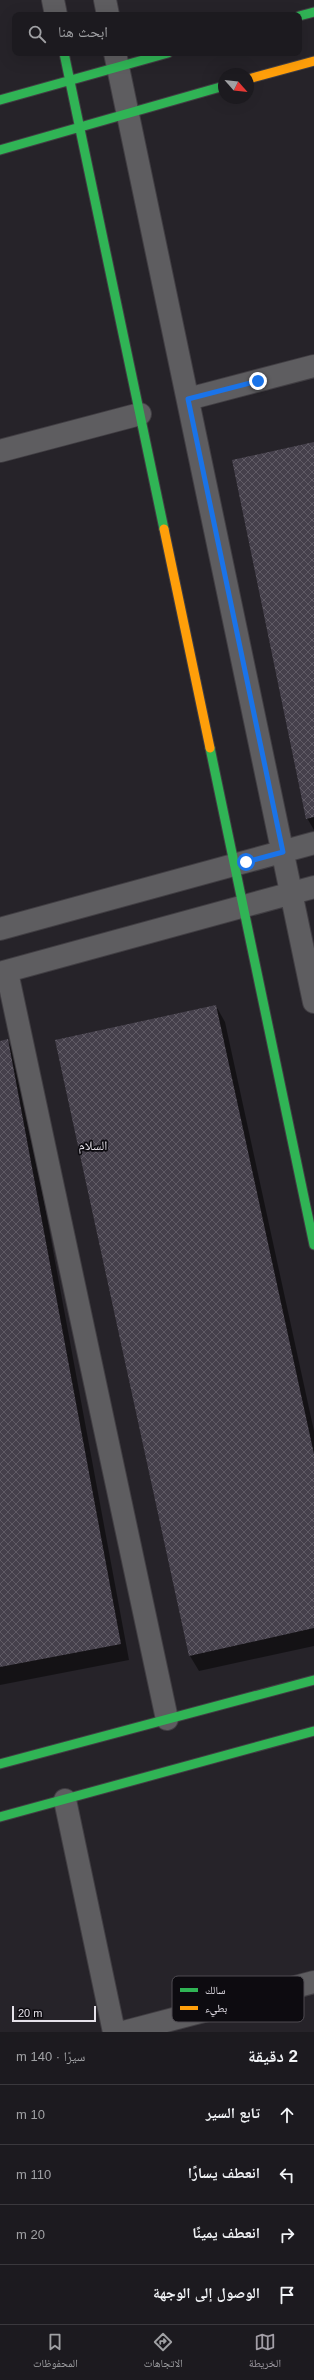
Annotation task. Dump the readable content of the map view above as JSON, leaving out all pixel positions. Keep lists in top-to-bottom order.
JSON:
{
  "districts": ["السلام"],
  "legend": ["سالك", "بطيء"],
  "scale_bar": "20 m",
  "north": "bottom right",
  "page": {
    "search": "ابحث هنا",
    "scale": "20 m",
    "heading": ["2 دقيقة", "سيرًا · 140 m"],
    "list": [
      ["تابع السير", "10 m"],
      ["انعطف يسارًا", "110 m"],
      ["انعطف يمينًا", "20 m"],
      "الوصول إلى الوجهة"
    ],
    "nav": ["الخريطة", "الاتجاهات", "المحفوظات"]
  }
}
